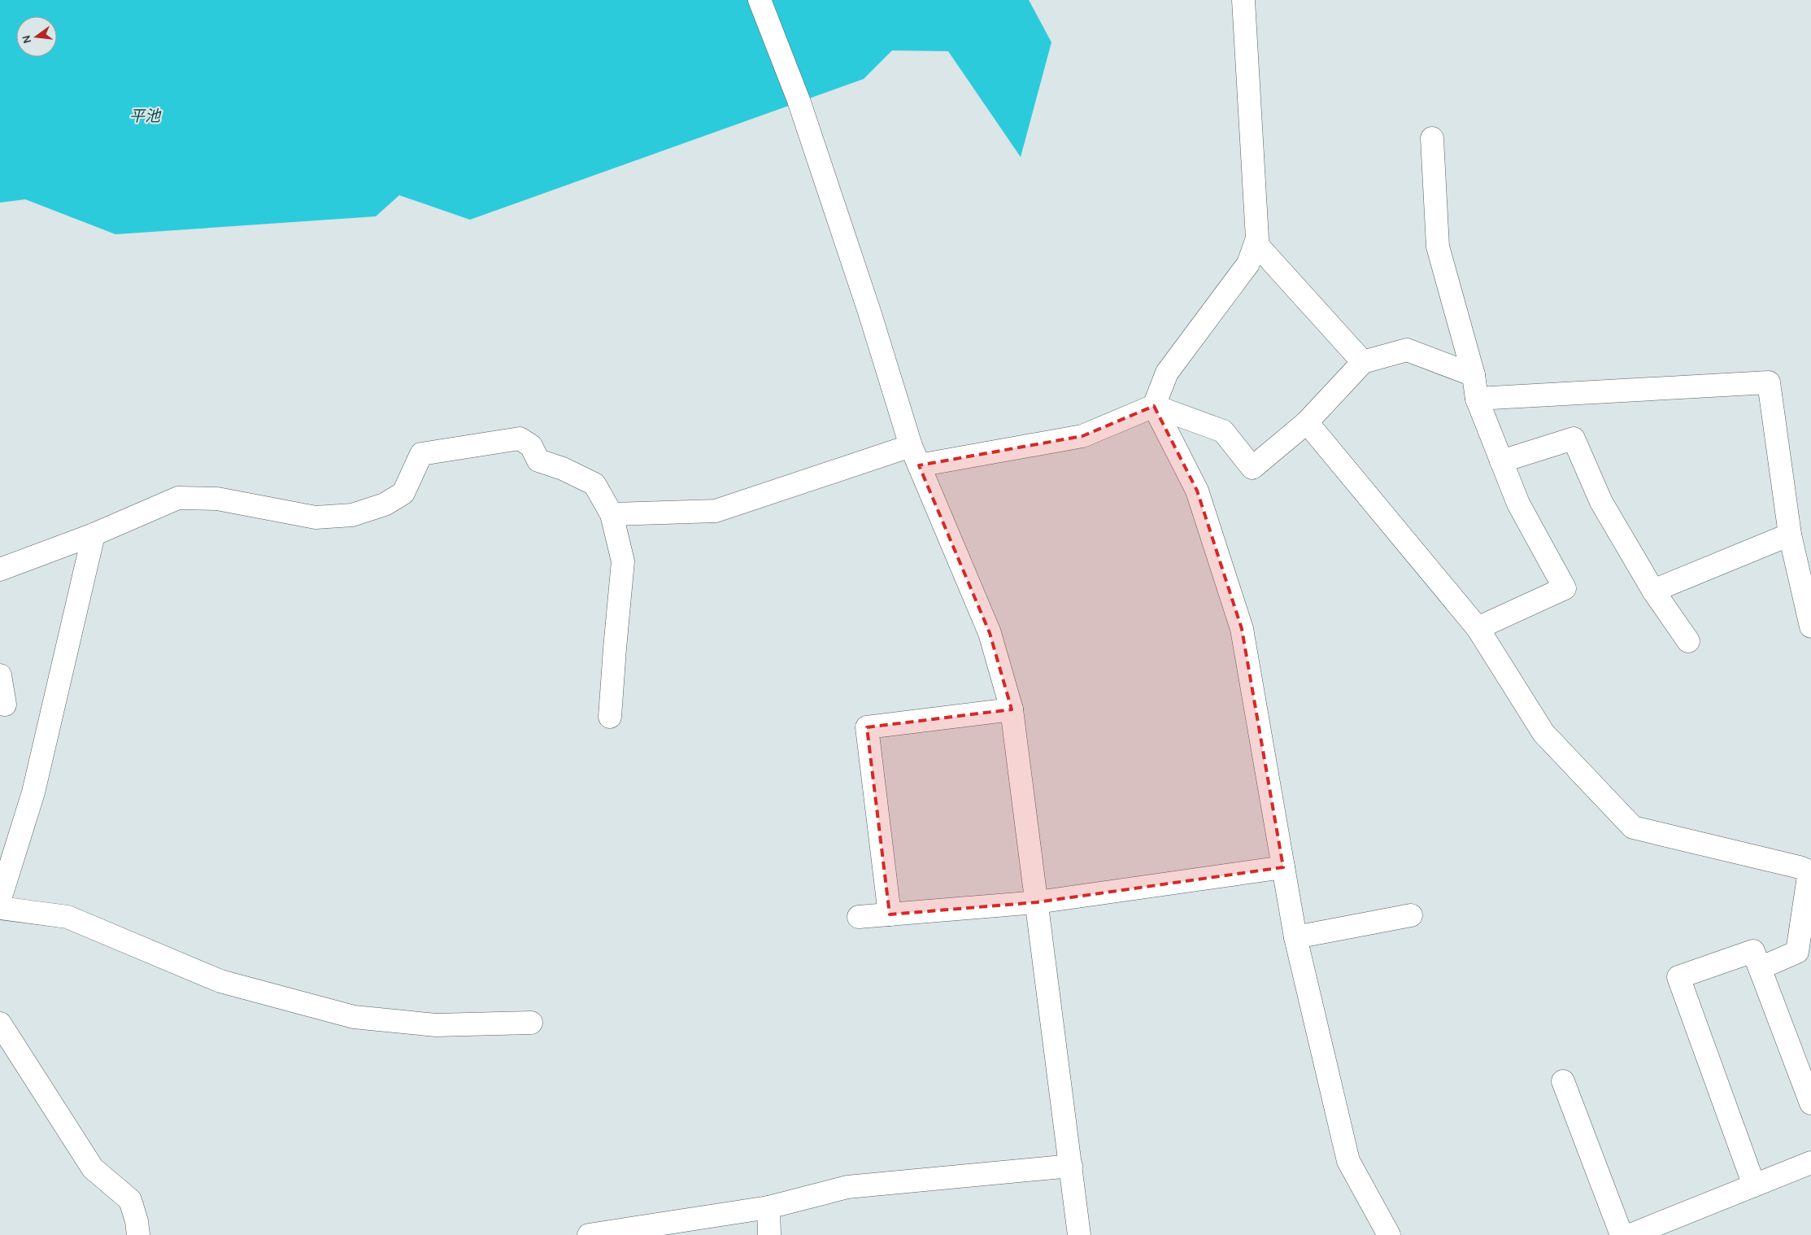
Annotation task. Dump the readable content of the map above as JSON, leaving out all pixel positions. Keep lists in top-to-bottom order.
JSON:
{
  "water": ["平池"],
  "north": "left"
}
